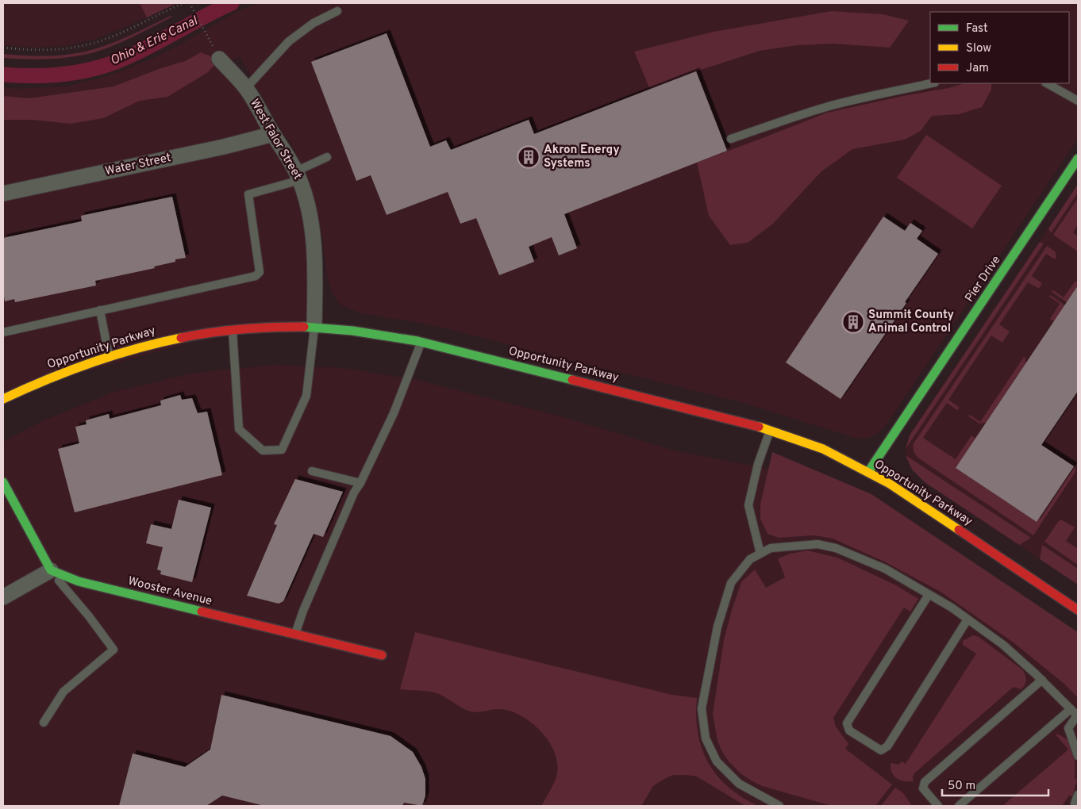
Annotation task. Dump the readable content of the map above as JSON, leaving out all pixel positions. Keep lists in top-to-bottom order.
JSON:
{
  "streets": {
    "main road": ["Pier Drive", "Opportunity Parkway", "Wooster Avenue"],
    "street": ["West Falor Street", "Water Street"]
  },
  "crossings": [
    ["West Falor Street", "Water Street"],
    ["West Falor Street", "Opportunity Parkway"],
    ["Pier Drive", "Opportunity Parkway"]
  ],
  "water": ["Ohio & Erie Canal"],
  "places": {
    "building": ["Akron Energy Systems", "Summit County Animal Control"]
  },
  "legend": ["Fast", "Slow", "Jam"],
  "scale_bar": "50 m"
}
